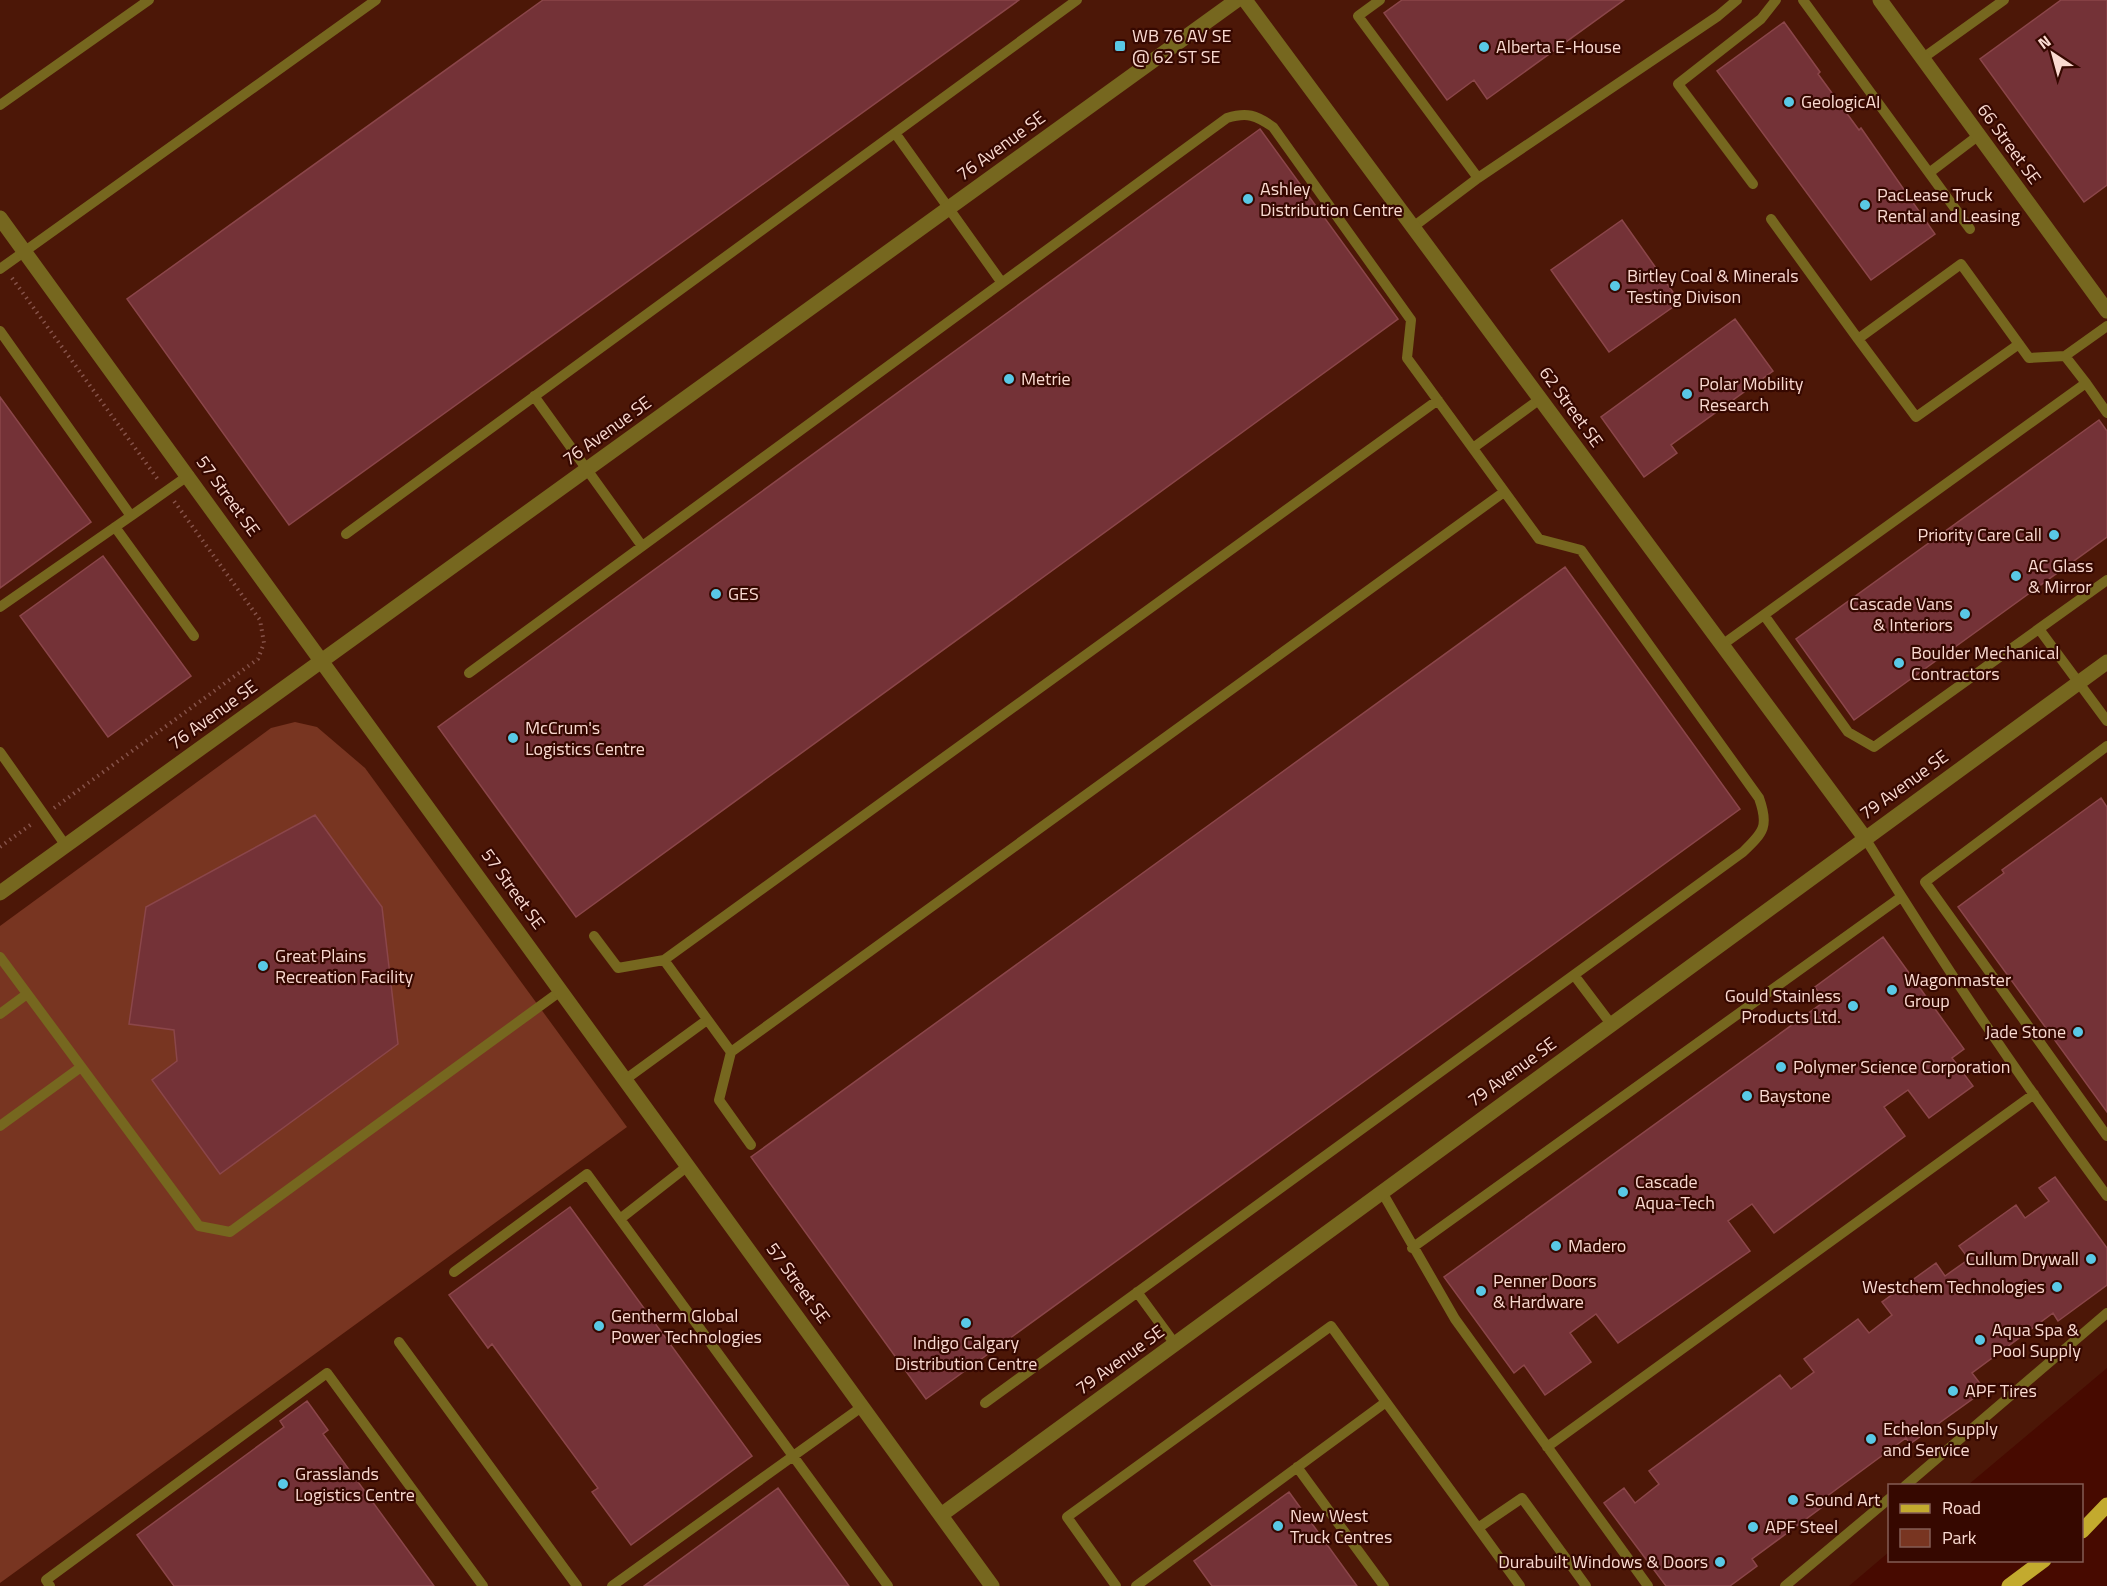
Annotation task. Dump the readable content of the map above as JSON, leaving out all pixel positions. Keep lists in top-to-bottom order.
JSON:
{
  "streets": {
    "street": [
      "66 Street SE",
      "76 Avenue SE",
      "62 Street SE",
      "57 Street SE",
      "79 Avenue SE"
    ]
  },
  "crossings": [
    ["76 Avenue SE", "57 Street SE"],
    ["62 Street SE", "79 Avenue SE"],
    ["57 Street SE", "79 Avenue SE"]
  ],
  "places": {
    "transit": ["WB 76 AV SE @ 62 ST SE"],
    "other": [
      "Alberta E-House",
      "GeologicAI",
      "Ashley Distribution Centre",
      "PacLease Truck Rental and Leasing",
      "Birtley Coal & Minerals Testing Divison",
      "Metrie",
      "Polar Mobility Research",
      "Priority Care Call",
      "AC Glass & Mirror",
      "GES",
      "Cascade Vans & Interiors",
      "Boulder Mechanical Contractors",
      "McCrum's Logistics Centre",
      "Great Plains Recreation Facility",
      "Wagonmaster Group",
      "Gould Stainless Products Ltd.",
      "Jade Stone",
      "Polymer Science Corporation",
      "Baystone",
      "Cascade Aqua-Tech",
      "Madero",
      "Cullum Drywall",
      "Westchem Technologies",
      "Penner Doors & Hardware",
      "Indigo Calgary Distribution Centre",
      "Gentherm Global Power Technologies",
      "Aqua Spa & Pool Supply",
      "APF Tires",
      "Echelon Supply and Service",
      "Grasslands Logistics Centre",
      "Sound Art",
      "New West Truck Centres",
      "APF Steel",
      "Durabuilt Windows & Doors"
    ]
  },
  "legend": ["Road", "Park"],
  "north": "top left"
}
